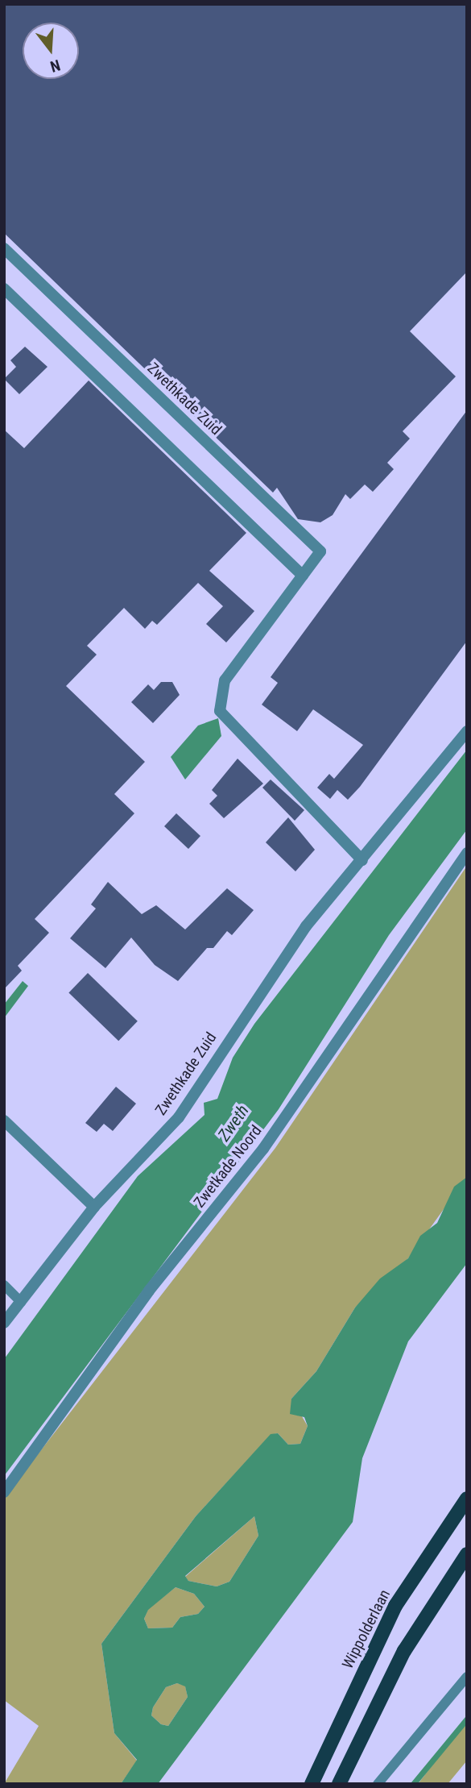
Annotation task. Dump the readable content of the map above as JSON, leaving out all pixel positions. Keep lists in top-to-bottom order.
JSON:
{
  "streets": {
    "main road": ["Wippolderlaan"],
    "street": ["Zwethkade Zuid", "Zwetkade Noord"]
  },
  "water": ["Zweth"],
  "north": "bottom"
}
